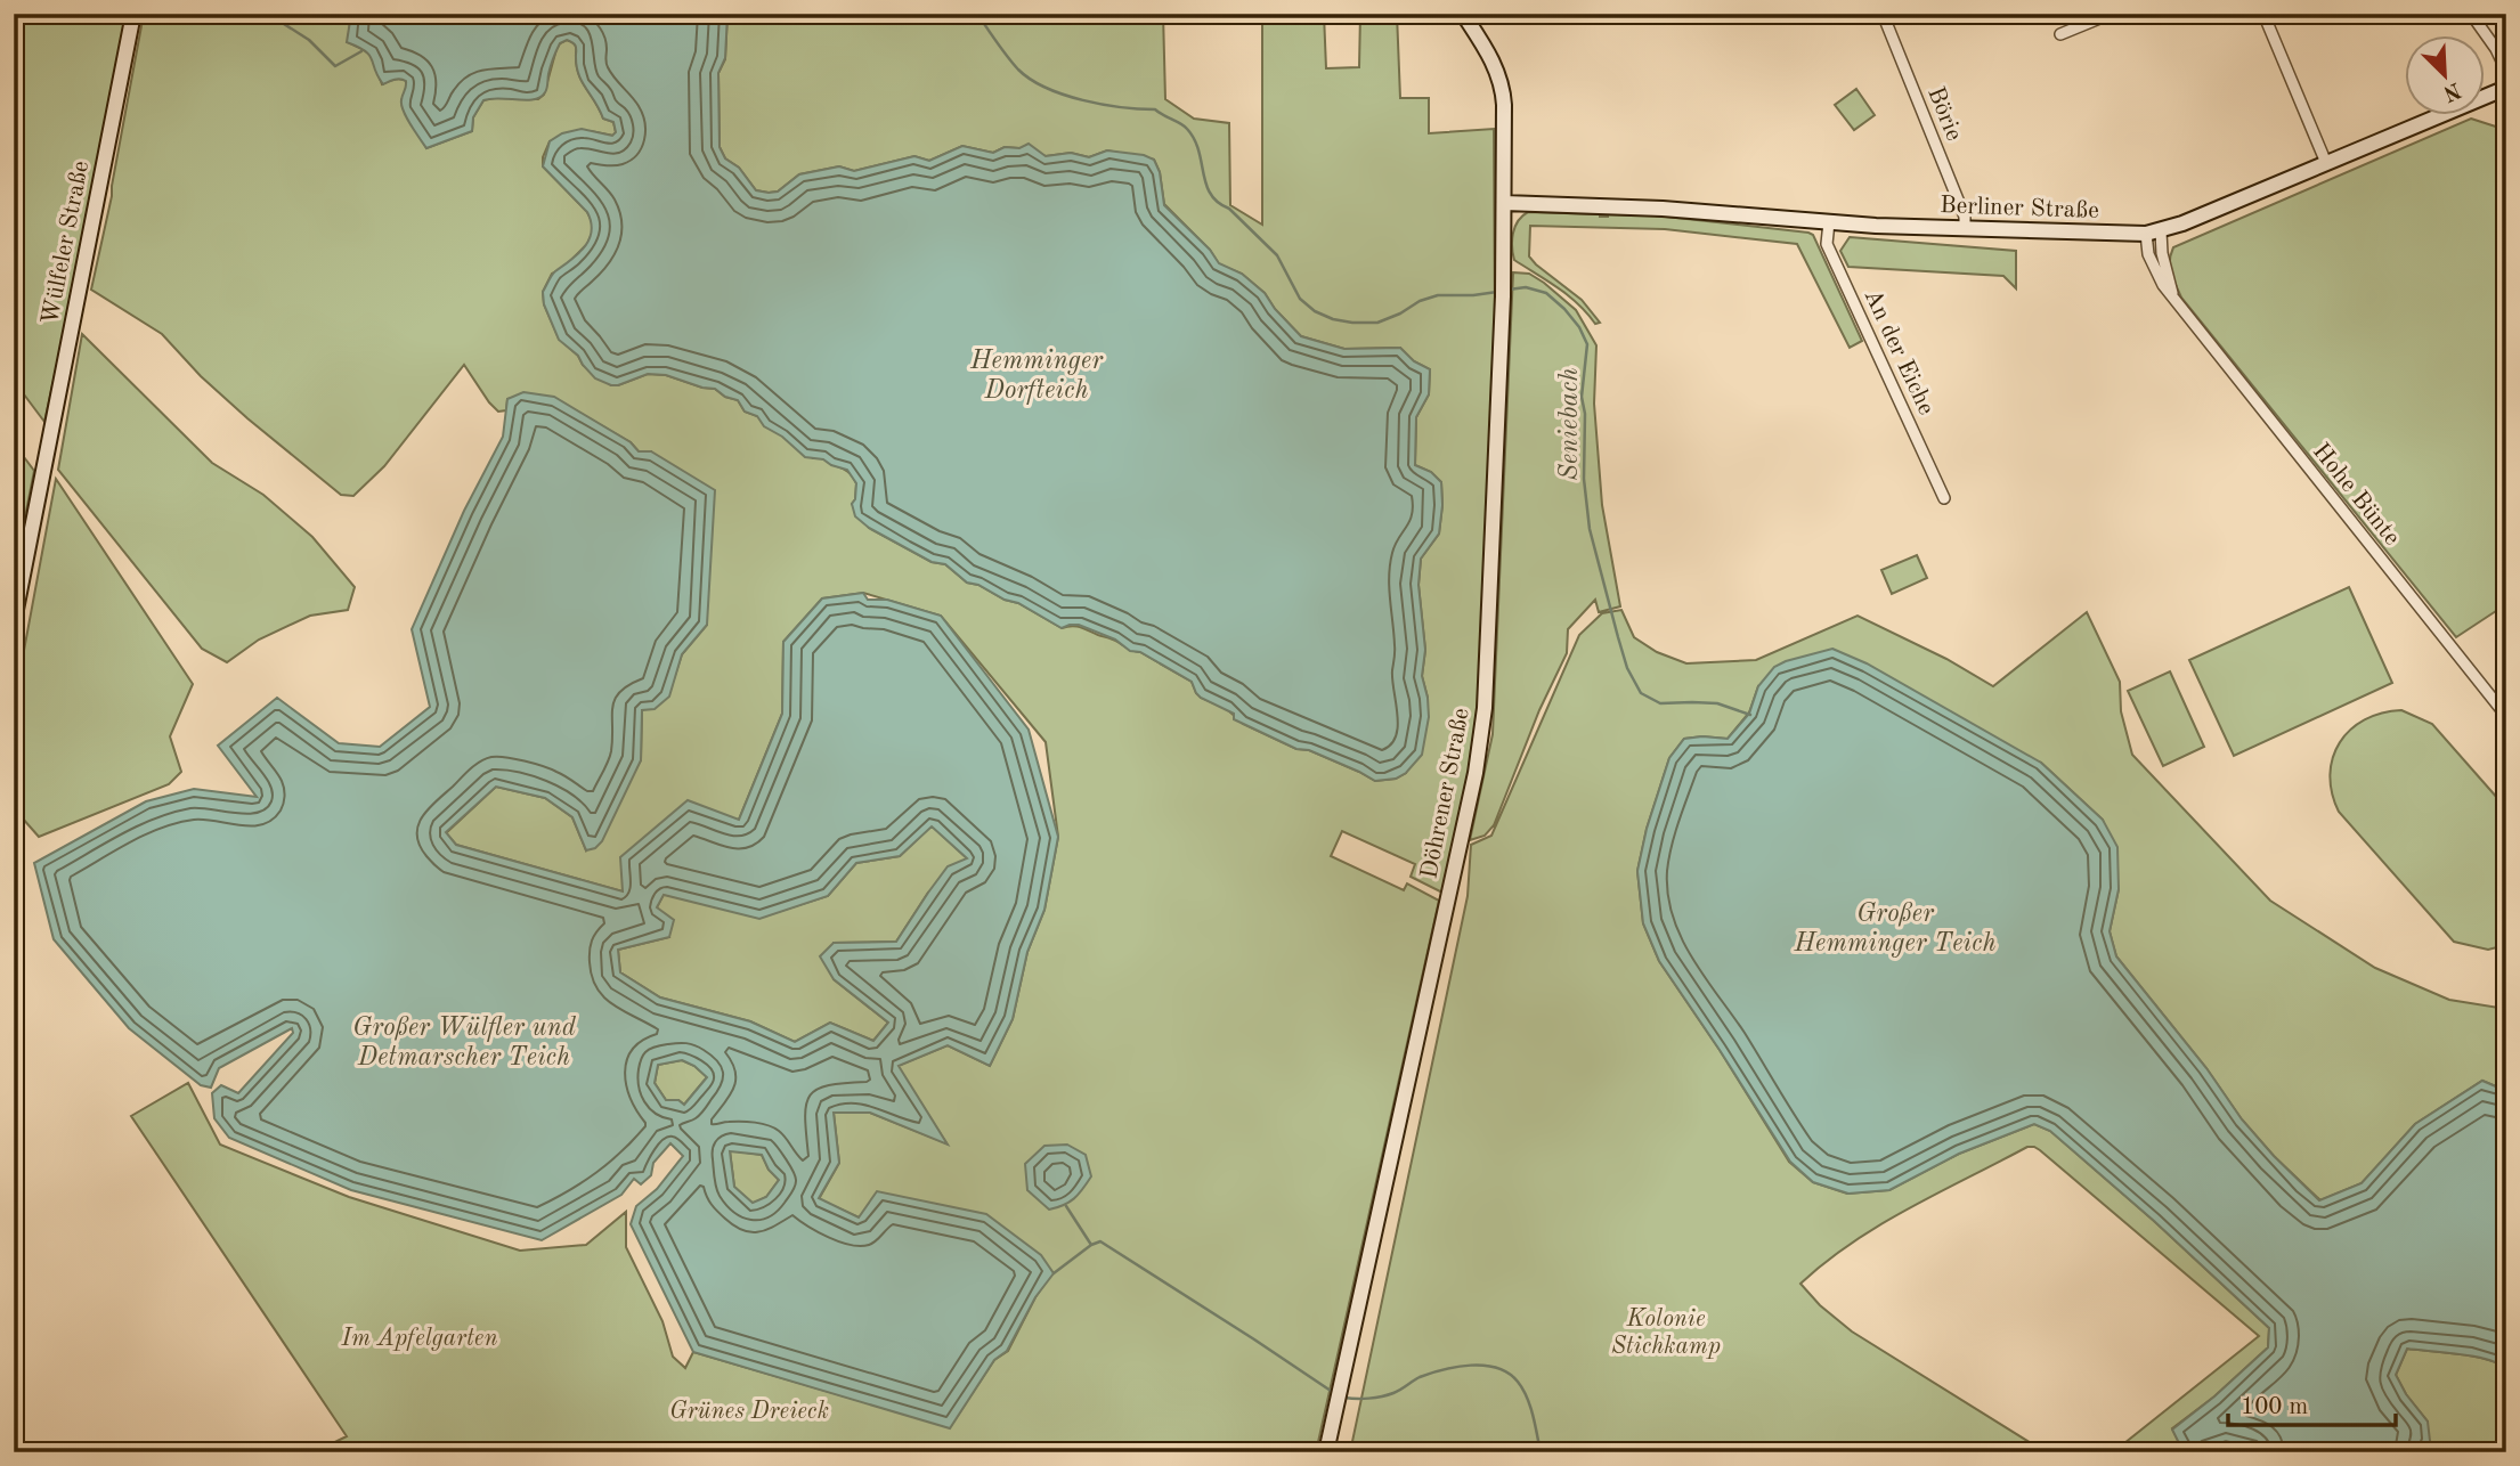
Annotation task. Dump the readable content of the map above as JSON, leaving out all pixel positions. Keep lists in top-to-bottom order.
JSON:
{
  "streets": {
    "street": [
      "Börie",
      "Berliner Straße",
      "Wülfeler Straße",
      "An der Eiche",
      "Hohe Bünte",
      "Döhrener Straße"
    ]
  },
  "crossings": [
    ["Börie", "Berliner Straße"],
    ["Berliner Straße", "An der Eiche"],
    ["Berliner Straße", "Hohe Bünte"],
    ["Berliner Straße", "Döhrener Straße"]
  ],
  "water": [
    "Hemminger Dorfteich",
    "Seniebach",
    "Großer Hemminger Teich",
    "Großer Wülfler und Detmarscher Teich"
  ],
  "parks": ["Kolonie Stichkamp", "Im Apfelgarten", "Grünes Dreieck"],
  "scale_bar": "100 m",
  "north": "bottom right"
}
